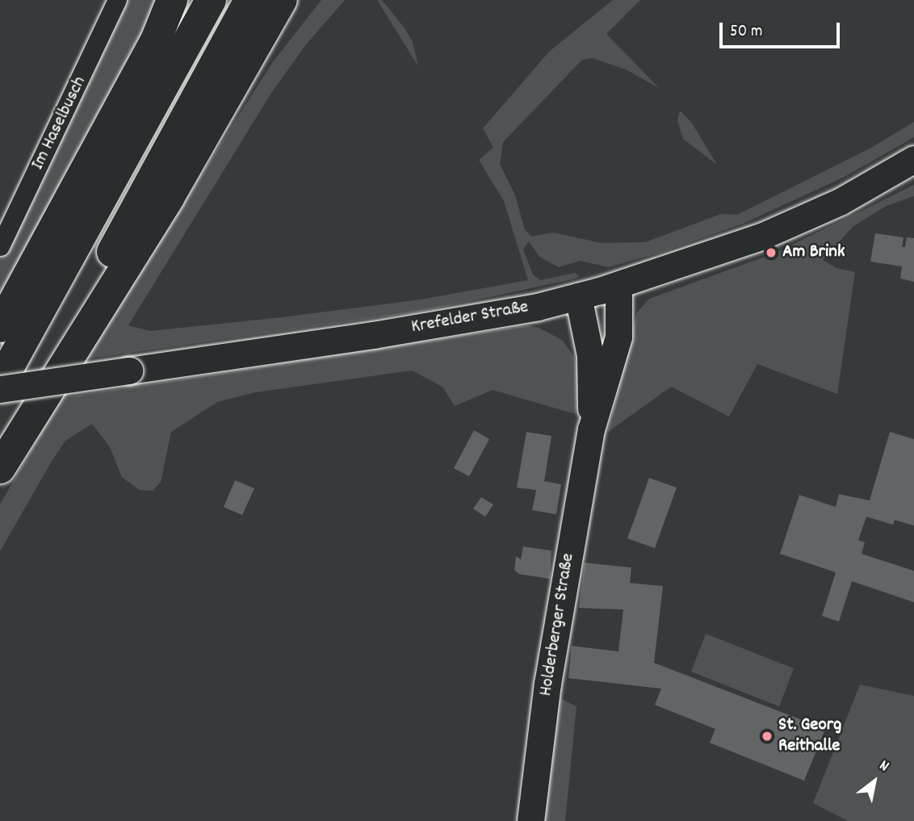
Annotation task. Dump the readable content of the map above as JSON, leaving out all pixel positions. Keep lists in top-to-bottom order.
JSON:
{
  "streets": {
    "main road": ["Krefelder Straße", "Holderberger Straße"],
    "street": ["Im Haselbusch"]
  },
  "crossings": [
    ["Krefelder Straße", "Holderberger Straße"]
  ],
  "places": ["Am Brink", "St. Georg Reithalle"],
  "scale_bar": "50 m",
  "north": "top right"
}
